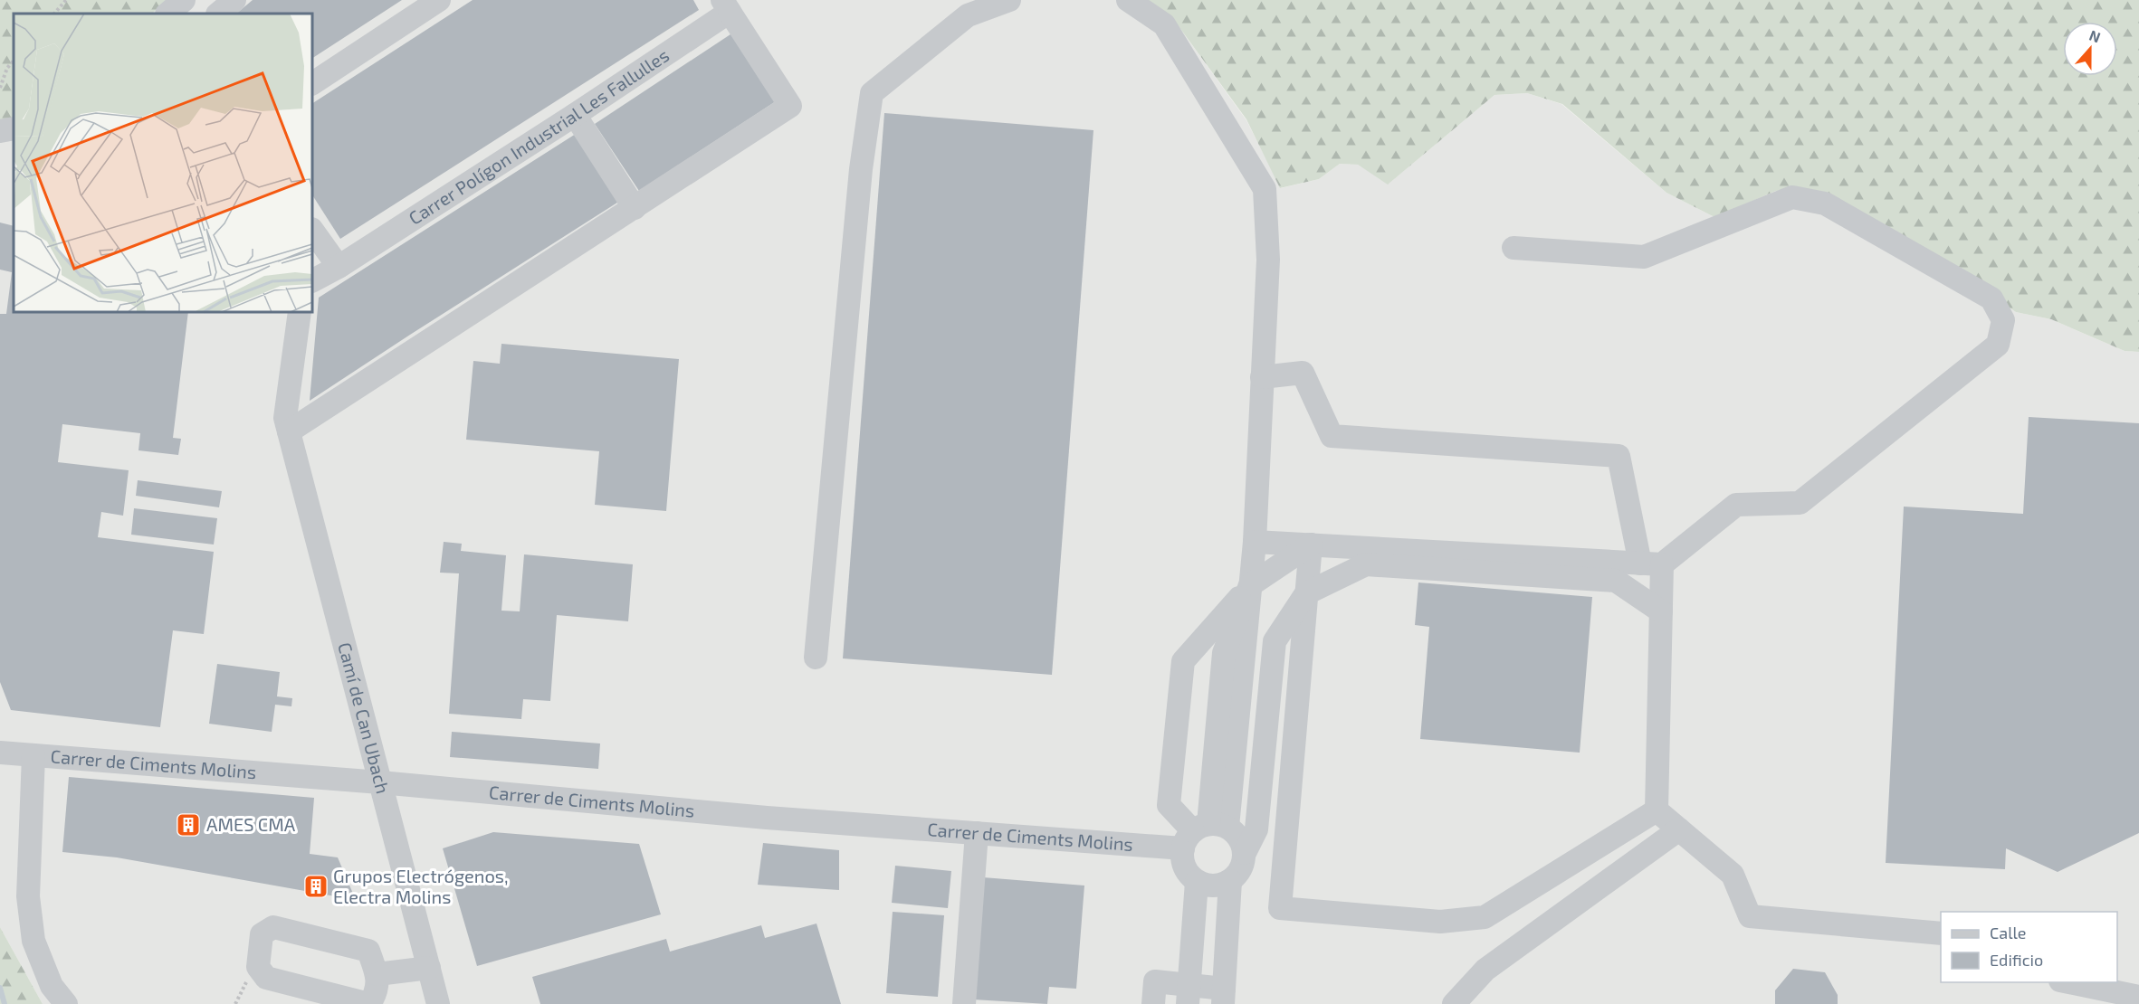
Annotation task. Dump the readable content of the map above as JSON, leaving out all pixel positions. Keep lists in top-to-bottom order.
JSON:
{
  "streets": {
    "street": ["Carrer Polígon Industrial Les Fallulles", "Camí de Can Ubach", "Carrer de Ciments Molins"]
  },
  "crossings": [
    ["Camí de Can Ubach", "Carrer de Ciments Molins"]
  ],
  "places": {
    "building": ["AMES CMA", "Grupos Electrógenos, Electra Molins"]
  },
  "legend": ["Calle", "Edificio"],
  "north": "top"
}
